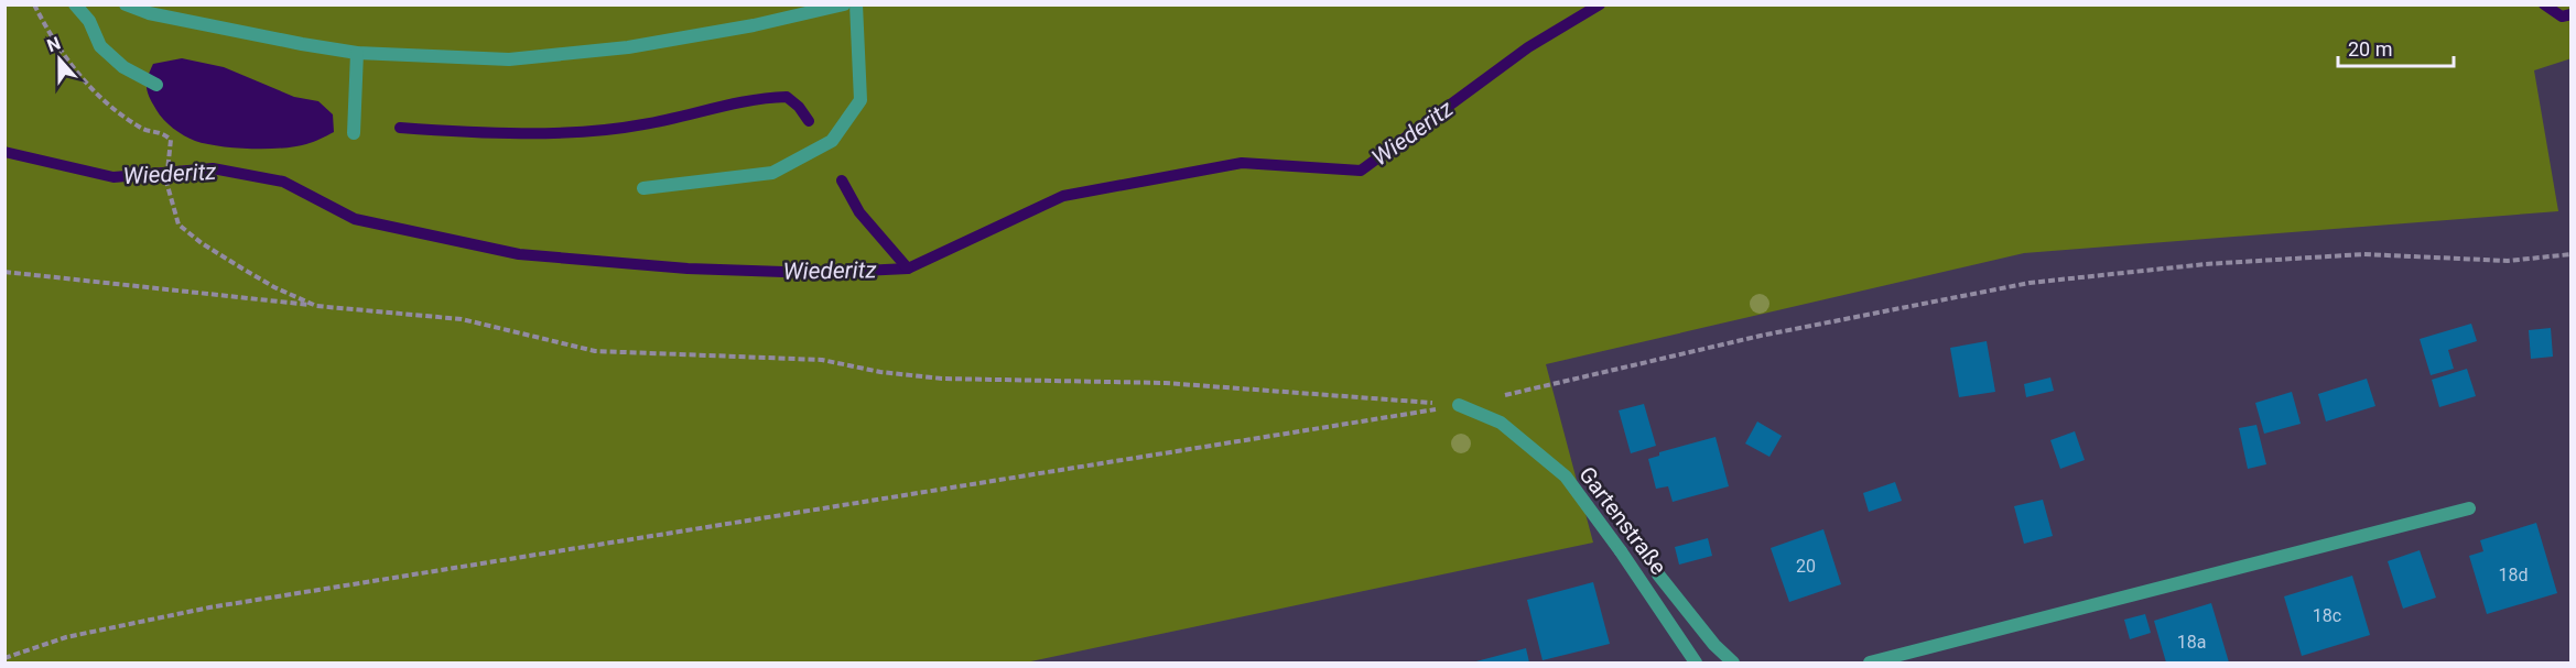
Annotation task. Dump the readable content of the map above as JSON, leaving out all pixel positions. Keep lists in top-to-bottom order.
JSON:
{
  "streets": {
    "street": ["Gartenstraße"]
  },
  "water": ["Wiederitz"],
  "house_numbers": [
    "20",
    "18d",
    "18c",
    "18a"
  ],
  "scale_bar": "20 m",
  "north": "top"
}
